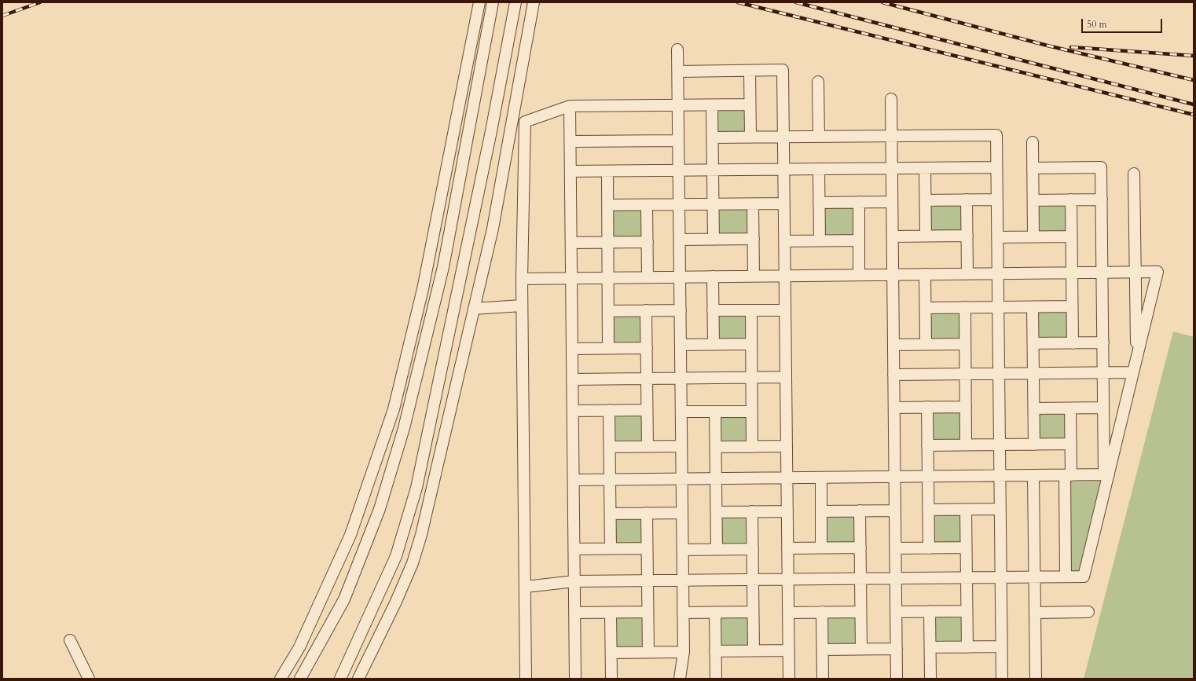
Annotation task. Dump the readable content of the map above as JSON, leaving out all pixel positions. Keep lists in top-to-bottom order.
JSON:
{
  "scale_bar": "50 m"
}
